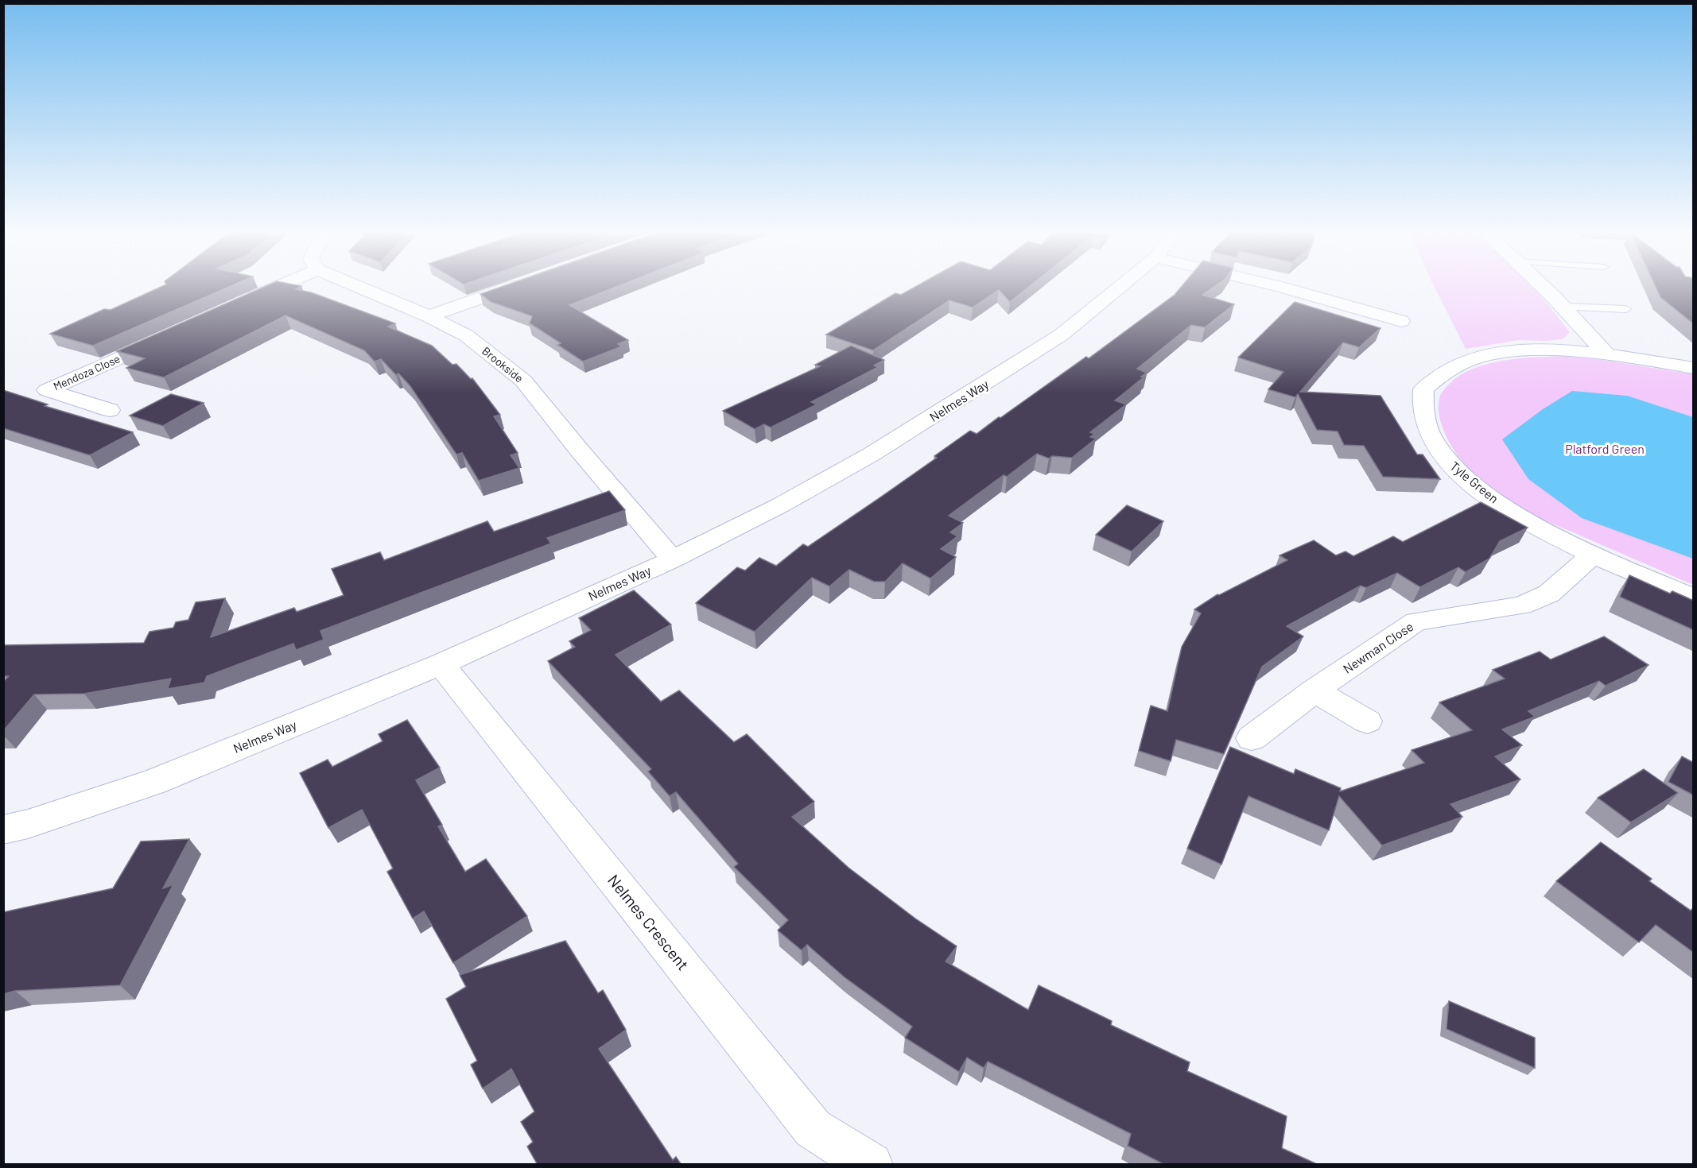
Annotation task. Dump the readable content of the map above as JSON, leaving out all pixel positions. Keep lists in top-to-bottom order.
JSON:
{
  "streets": {
    "street": [
      "Brookside",
      "Mendoza Close",
      "Nelmes Way",
      "Tyle Green",
      "Newman Close",
      "Nelmes Crescent"
    ]
  },
  "crossings": [
    ["Brookside", "Nelmes Way"],
    ["Nelmes Way", "Nelmes Crescent"],
    ["Tyle Green", "Newman Close"]
  ],
  "parks": ["Platford Green"]
}
